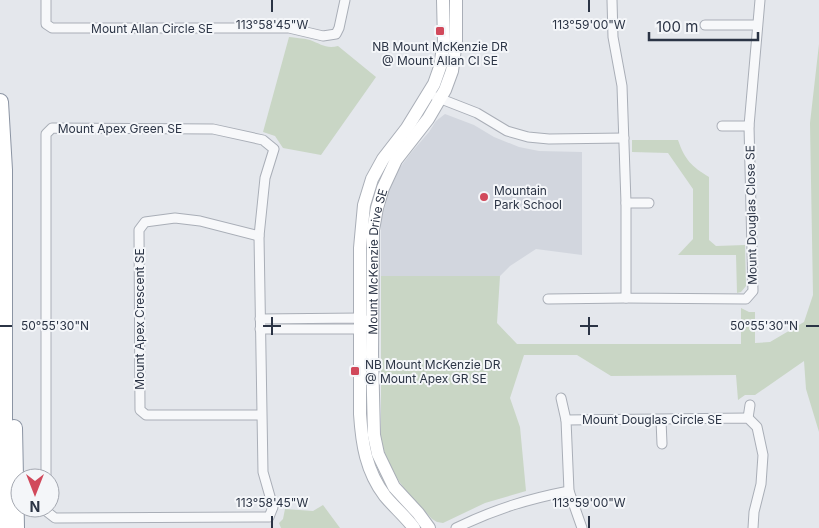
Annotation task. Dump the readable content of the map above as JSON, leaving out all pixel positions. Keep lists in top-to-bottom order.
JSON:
{
  "streets": {
    "street": [
      "Mount Allan Circle SE",
      "Mount Apex Green SE",
      "Mount Douglas Close SE",
      "Mount McKenzie Drive SE",
      "Mount Apex Crescent SE",
      "Mount Douglas Circle SE"
    ]
  },
  "crossings": [
    ["Mount Apex Green SE", "Mount Apex Crescent SE"]
  ],
  "places": {
    "transit": ["NB Mount McKenzie DR @ Mount Allan CI SE", "NB Mount McKenzie DR @ Mount Apex GR SE"],
    "other": ["Mountain Park School"]
  },
  "scale_bar": "100 m",
  "north": "bottom",
  "coordinates": ["113°58'45\"W", "113°59'00\"W", "50°55'30\"N"]
}
